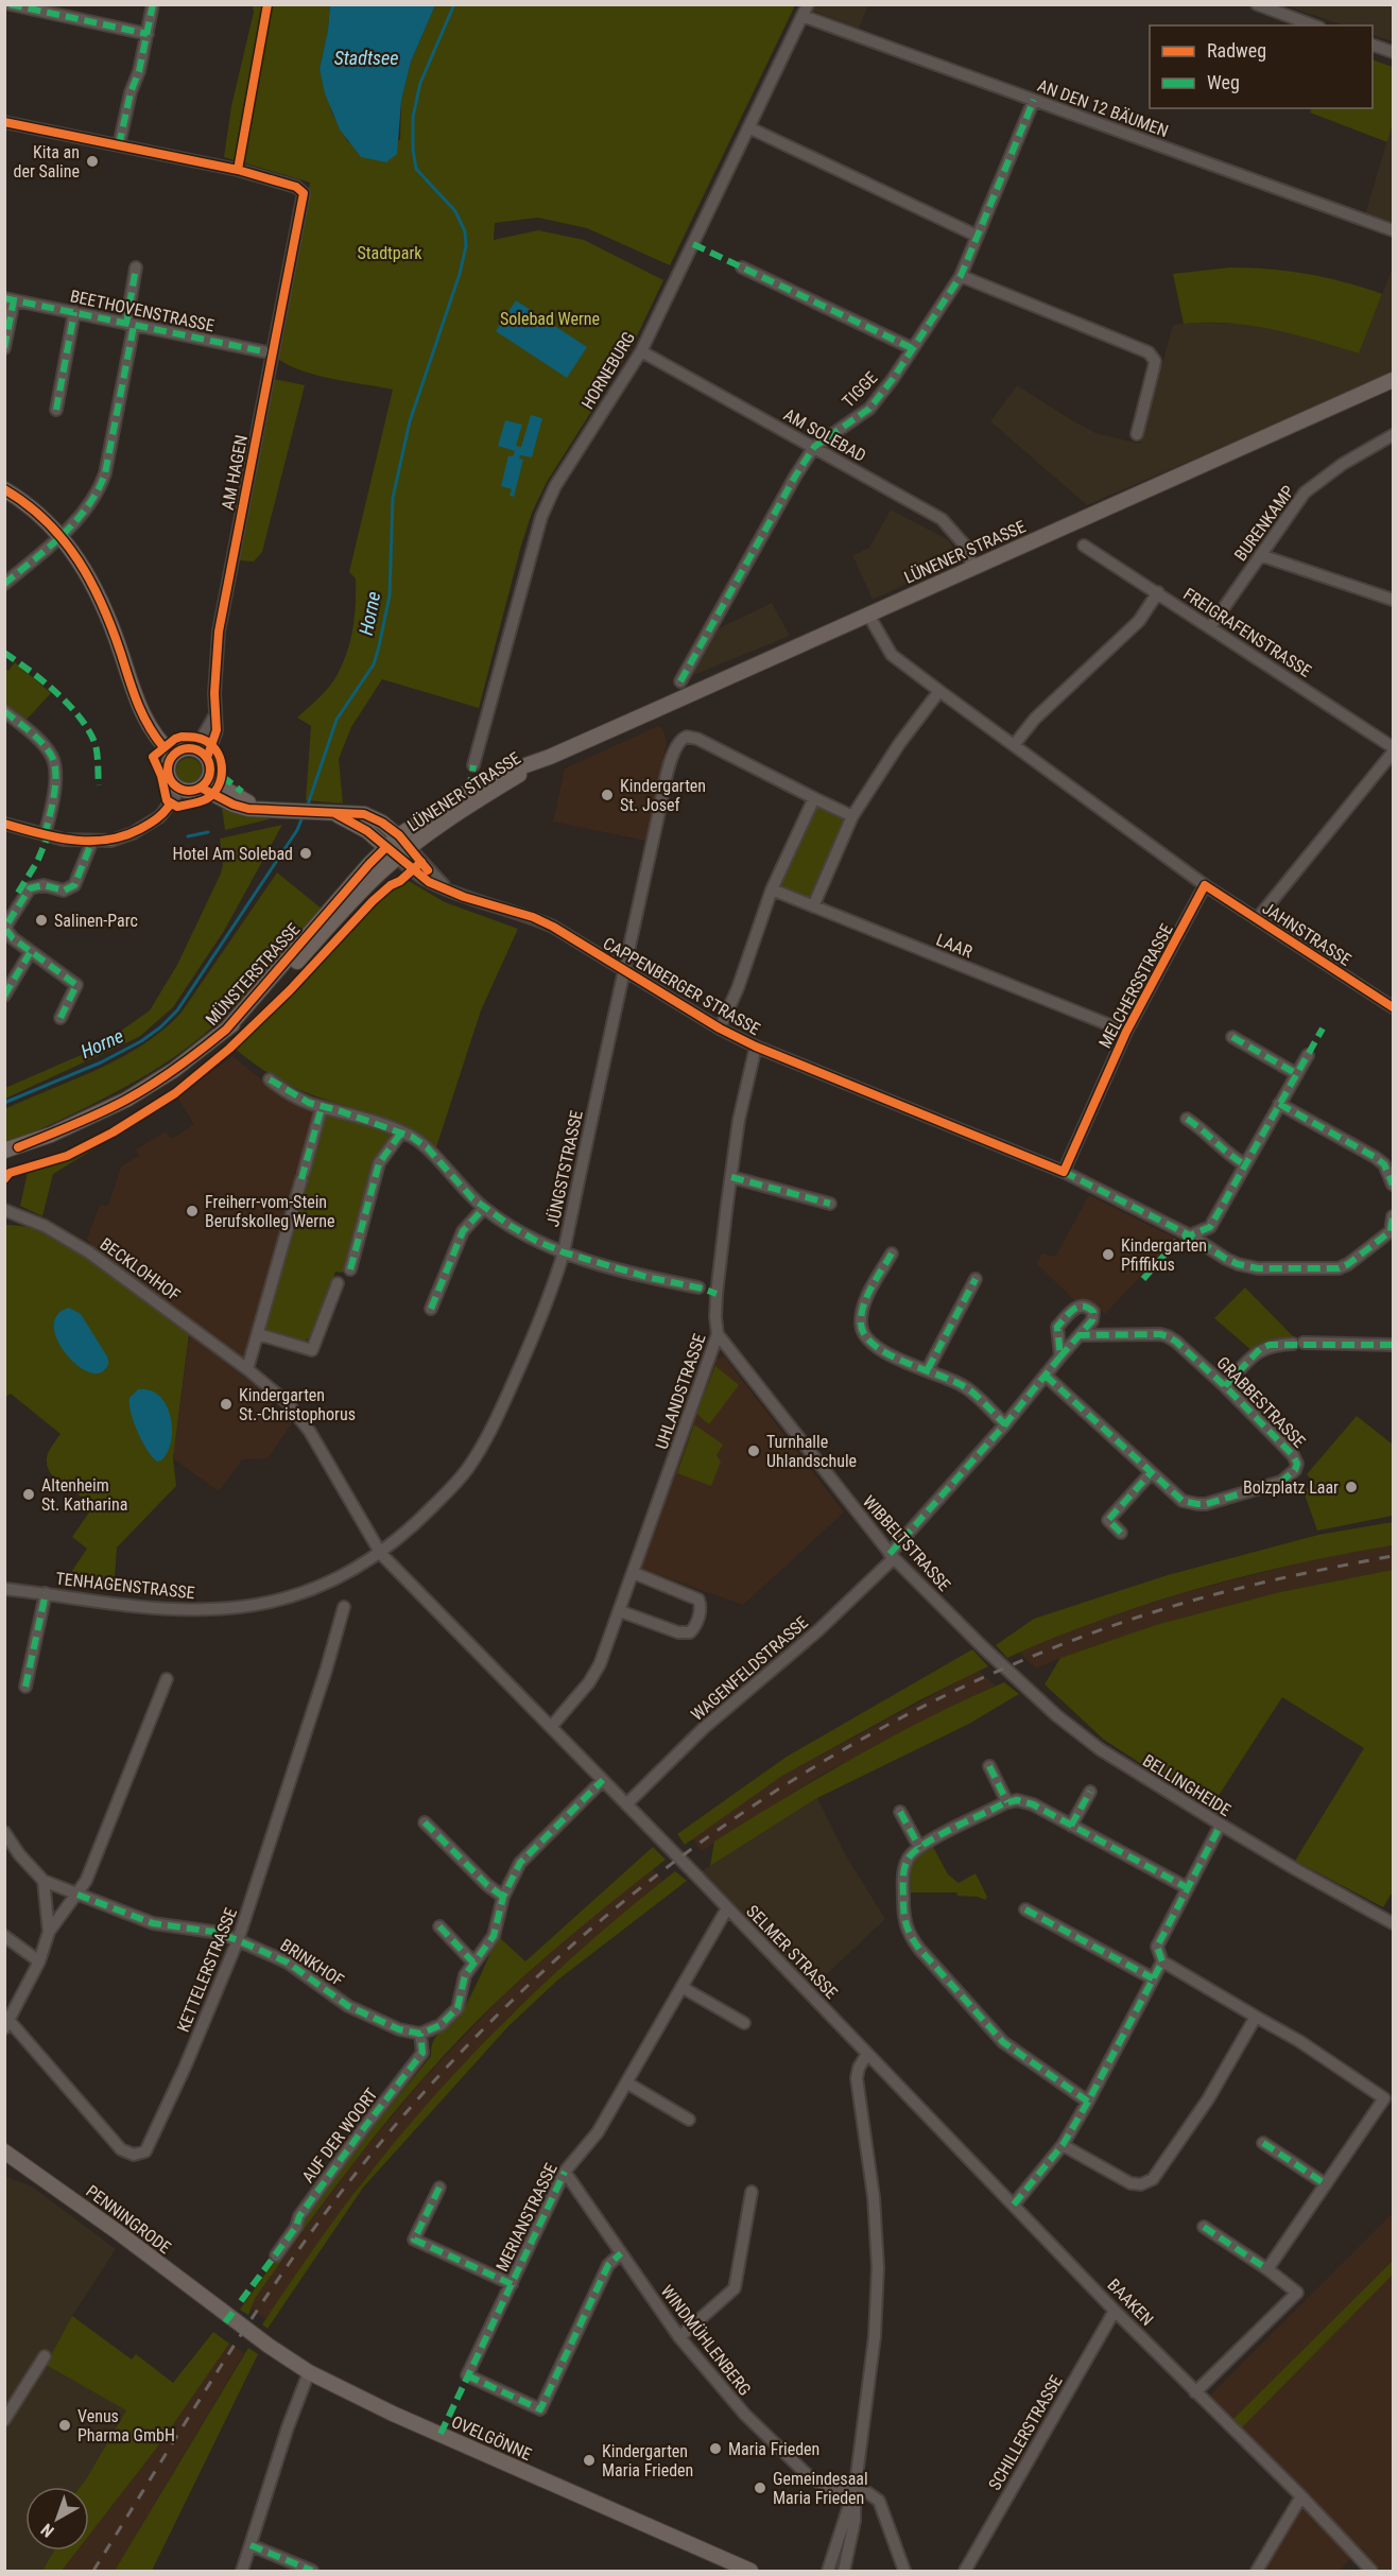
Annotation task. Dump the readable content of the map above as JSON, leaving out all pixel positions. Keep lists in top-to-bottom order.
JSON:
{
  "streets": {
    "main road": [
      "LÜNENER STRASSE",
      "MÜNSTERSTRASSE",
      "PENNINGRODE",
      "OVELGÖNNE"
    ],
    "street": [
      "AN DEN 12 BÄUMEN",
      "BEETHOVENSTRASSE",
      "HORNEBURG",
      "TIGGE",
      "AM SOLEBAD",
      "AM HAGEN",
      "BURENKAMP",
      "FREIGRAFENSTRASSE",
      "JAHNSTRASSE",
      "LAAR",
      "CAPPENBERGER STRASSE",
      "MELCHERSSTRASSE",
      "JÜNGSTSTRASSE",
      "BECKLOHHOF",
      "UHLANDSTRASSE",
      "GRABBESTRASSE",
      "WIBBELTSTRASSE",
      "TENHAGENSTRASSE",
      "WAGENFELDSTRASSE",
      "BELLINGHEIDE",
      "SELMER STRASSE",
      "BRINKHOF",
      "KETTELERSTRASSE",
      "AUF DER WOORT",
      "MERIANSTRASSE",
      "BAAKEN",
      "WINDMÜHLENBERG",
      "SCHILLERSTRASSE"
    ]
  },
  "crossings": [
    ["AN DEN 12 BÄUMEN", "HORNEBURG"],
    ["AN DEN 12 BÄUMEN", "TIGGE"],
    ["BEETHOVENSTRASSE", "AM HAGEN"],
    ["HORNEBURG", "AM SOLEBAD"],
    ["TIGGE", "AM SOLEBAD"],
    ["AM SOLEBAD", "LÜNENER STRASSE"],
    ["BURENKAMP", "FREIGRAFENSTRASSE"],
    ["LÜNENER STRASSE", "JAHNSTRASSE"],
    ["LÜNENER STRASSE", "MÜNSTERSTRASSE"],
    ["LÜNENER STRASSE", "CAPPENBERGER STRASSE"],
    ["JAHNSTRASSE", "MELCHERSSTRASSE"],
    ["LAAR", "MELCHERSSTRASSE"],
    ["MÜNSTERSTRASSE", "CAPPENBERGER STRASSE"],
    ["CAPPENBERGER STRASSE", "MELCHERSSTRASSE"],
    ["CAPPENBERGER STRASSE", "JÜNGSTSTRASSE"],
    ["CAPPENBERGER STRASSE", "UHLANDSTRASSE"],
    ["JÜNGSTSTRASSE", "BECKLOHHOF"],
    ["JÜNGSTSTRASSE", "TENHAGENSTRASSE"],
    ["JÜNGSTSTRASSE", "SELMER STRASSE"],
    ["BECKLOHHOF", "TENHAGENSTRASSE"],
    ["BECKLOHHOF", "SELMER STRASSE"],
    ["UHLANDSTRASSE", "WIBBELTSTRASSE"],
    ["UHLANDSTRASSE", "SELMER STRASSE"],
    ["GRABBESTRASSE", "WAGENFELDSTRASSE"],
    ["WIBBELTSTRASSE", "WAGENFELDSTRASSE"],
    ["WIBBELTSTRASSE", "BELLINGHEIDE"],
    ["TENHAGENSTRASSE", "SELMER STRASSE"],
    ["WAGENFELDSTRASSE", "SELMER STRASSE"],
    ["SELMER STRASSE", "MERIANSTRASSE"],
    ["SELMER STRASSE", "BAAKEN"],
    ["BRINKHOF", "KETTELERSTRASSE"],
    ["BRINKHOF", "AUF DER WOORT"],
    ["MERIANSTRASSE", "WINDMÜHLENBERG"],
    ["PENNINGRODE", "OVELGÖNNE"],
    ["BAAKEN", "SCHILLERSTRASSE"]
  ],
  "water": ["Stadtsee", "Horne"],
  "parks": ["Stadtpark", "Solebad Werne"],
  "places": [
    "Kita an der Saline",
    "Kindergarten St. Josef",
    "Hotel Am Solebad",
    "Salinen-Parc",
    "Freiherr-vom-Stein Berufskolleg Werne",
    "Kindergarten Pfiffikus",
    "Kindergarten St.-Christophorus",
    "Turnhalle Uhlandschule",
    "Bolzplatz Laar",
    "Altenheim St. Katharina",
    "Venus Pharma GmbH",
    "Maria Frieden",
    "Kindergarten Maria Frieden",
    "Gemeindesaal Maria Frieden"
  ],
  "legend": ["Radweg", "Weg"],
  "north": "bottom left"
}
